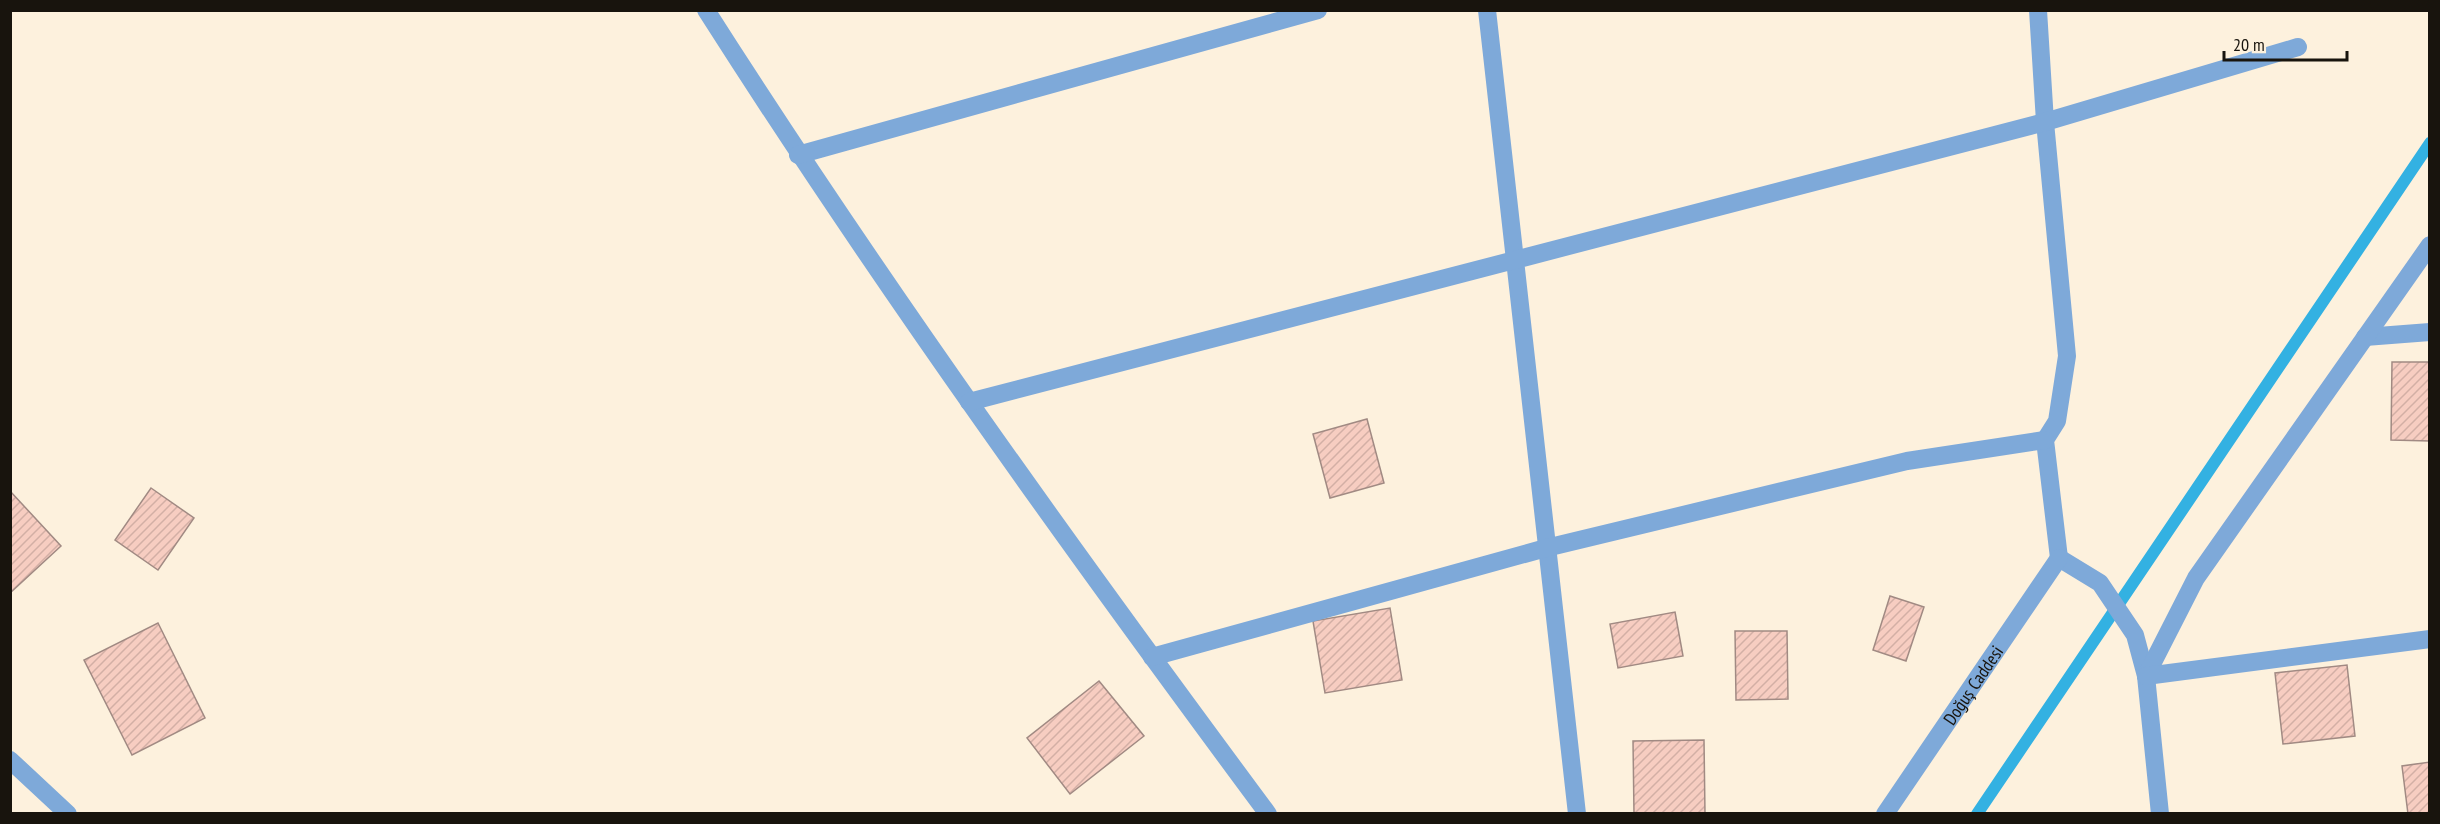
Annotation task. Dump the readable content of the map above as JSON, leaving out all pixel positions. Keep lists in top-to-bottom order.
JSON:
{
  "streets": {
    "street": ["Doğuş Caddesi"]
  },
  "scale_bar": "20 m"
}
